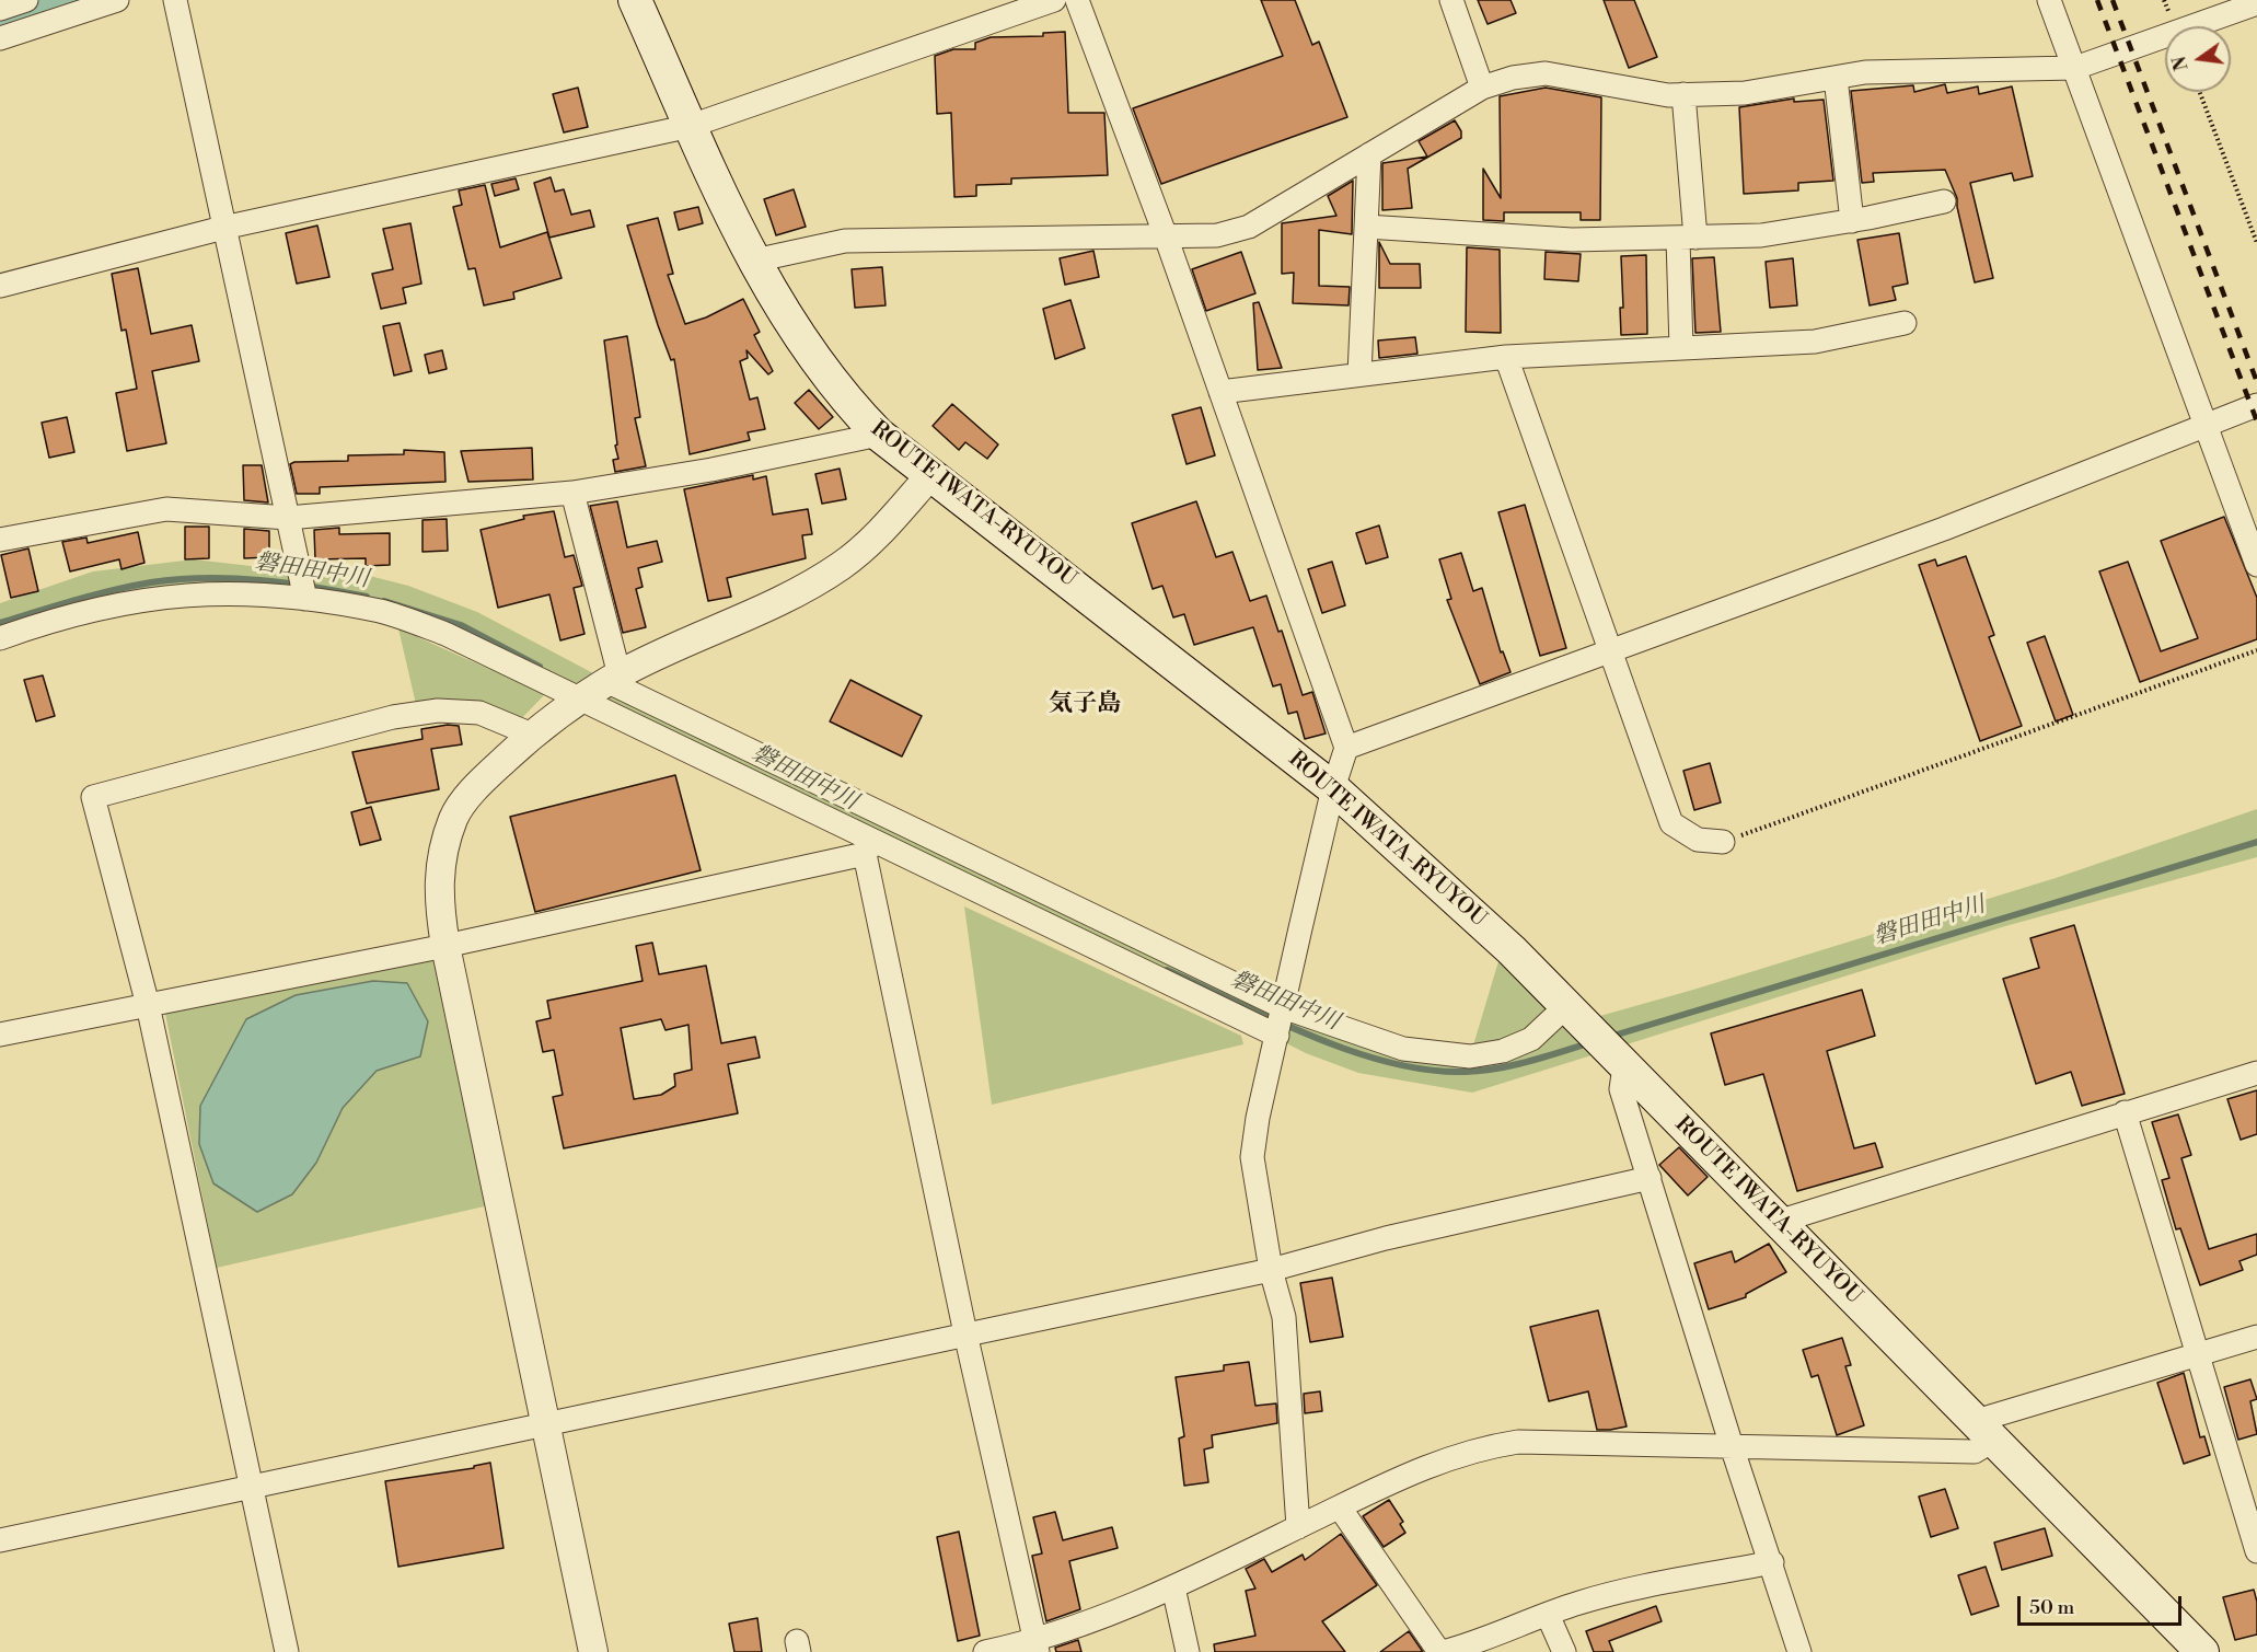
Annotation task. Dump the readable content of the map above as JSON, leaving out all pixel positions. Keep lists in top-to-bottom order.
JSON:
{
  "streets": {
    "main road": ["ROUTE IWATA-RYUYOU"]
  },
  "districts": ["気子島"],
  "water": ["磐田田中川"],
  "scale_bar": "50 m",
  "north": "left"
}
